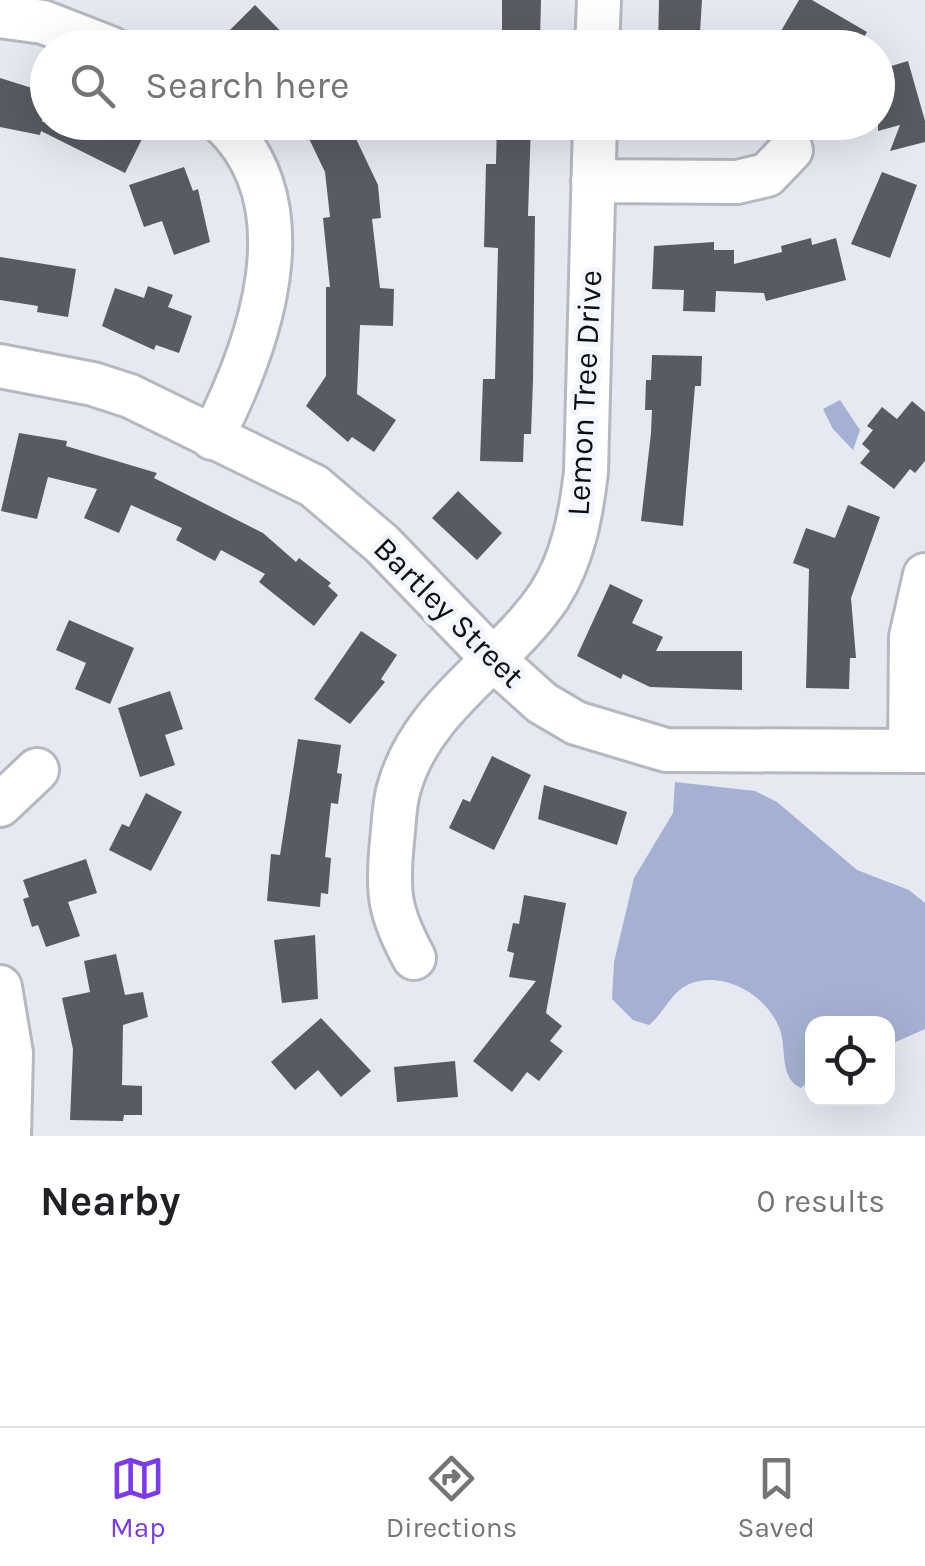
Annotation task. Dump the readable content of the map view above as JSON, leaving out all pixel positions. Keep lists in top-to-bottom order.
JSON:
{
  "streets": {
    "street": ["Lemon Tree Drive", "Bartley Street"]
  },
  "crossings": [
    ["Lemon Tree Drive", "Bartley Street"]
  ],
  "page": {
    "search": "Search here",
    "heading": ["Nearby", "0 results"],
    "nav": ["Map", "Directions", "Saved"]
  }
}
